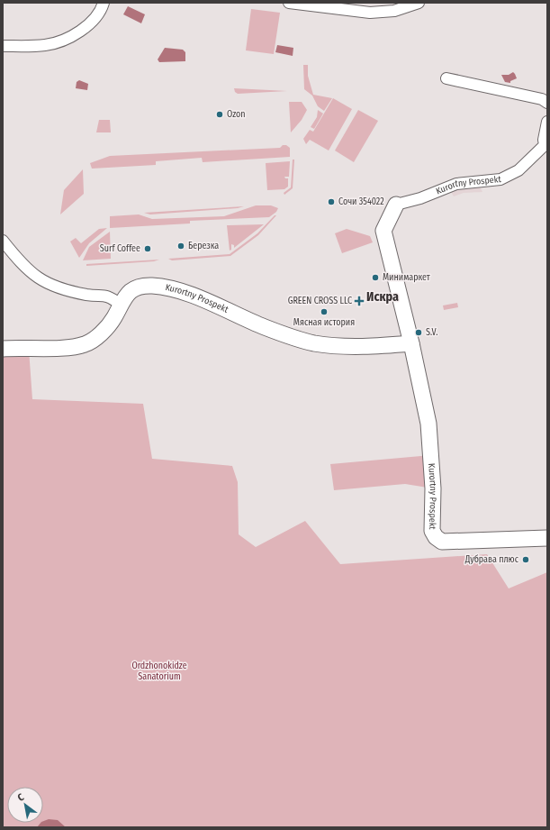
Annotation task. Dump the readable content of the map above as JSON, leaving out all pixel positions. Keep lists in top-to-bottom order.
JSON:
{
  "streets": {
    "street": ["Kurortny Prospekt"]
  },
  "districts": ["Искра"],
  "parks": ["Ordzhonokidze Sanatorium"],
  "places": {
    "other": [
      "Ozon",
      "Сочи 354022",
      "Березка",
      "Surf Coffee",
      "Минимаркет",
      "Мясная история",
      "S.V.",
      "Дубрава плюс"
    ],
    "health": ["GREEN CROSS LLC"]
  },
  "north": "top left"
}
